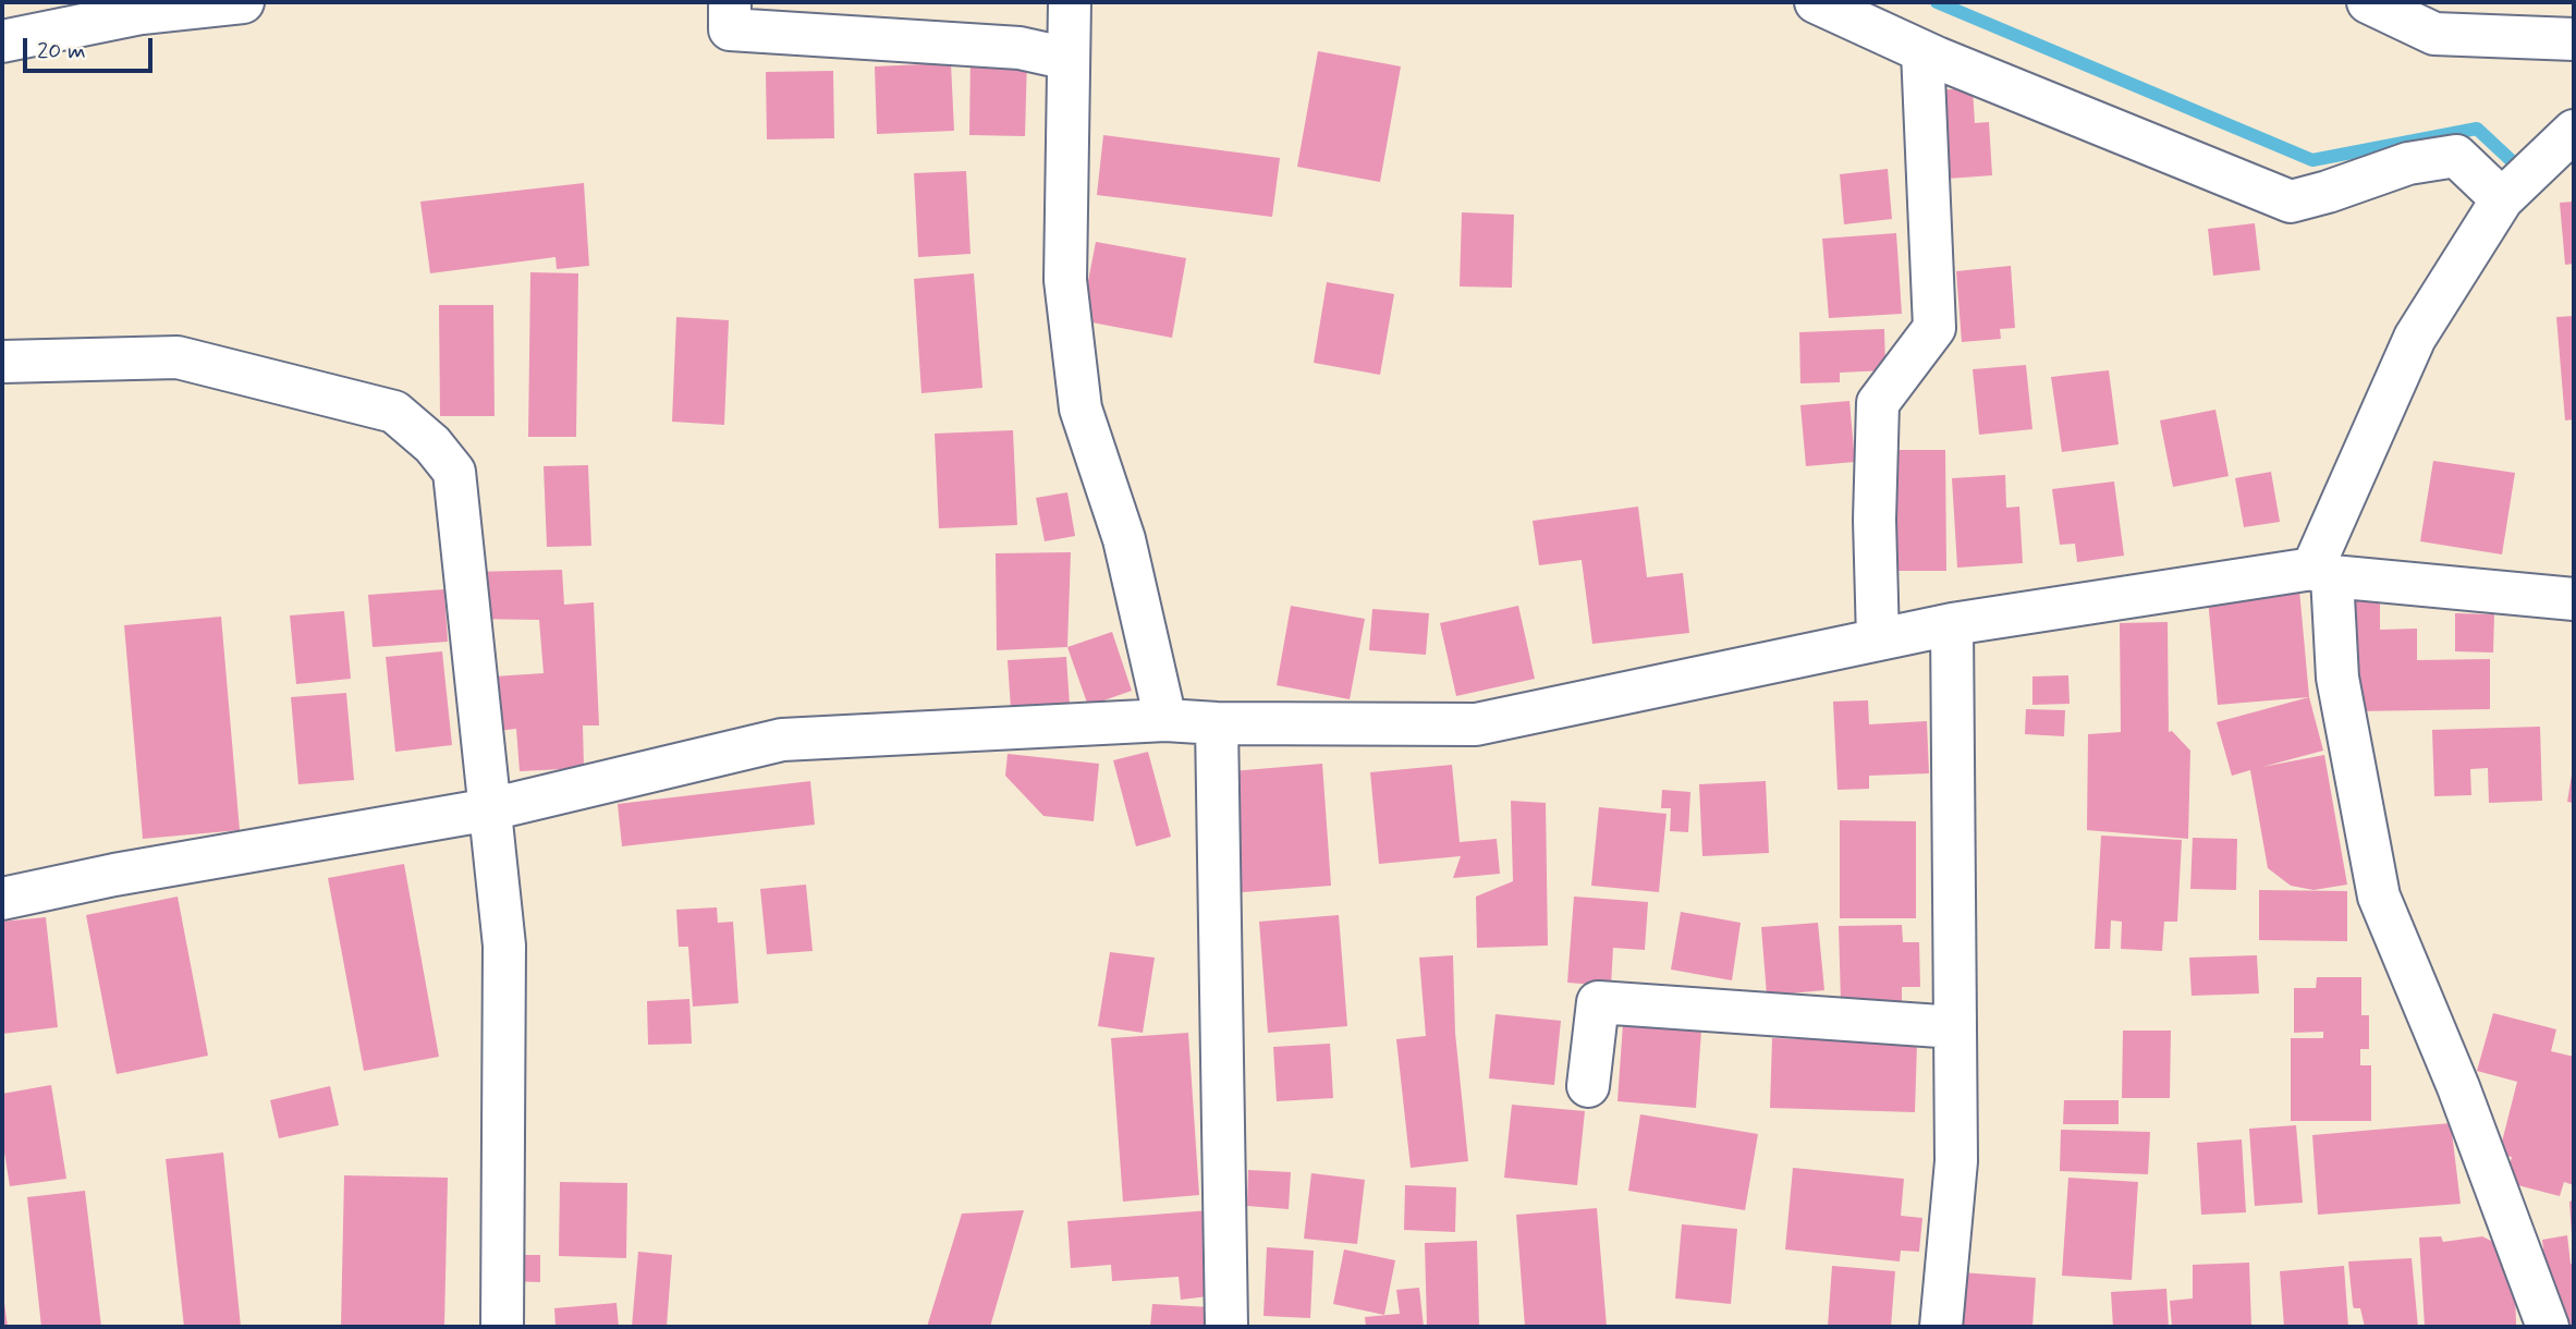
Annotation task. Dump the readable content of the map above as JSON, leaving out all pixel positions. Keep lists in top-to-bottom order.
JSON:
{
  "scale_bar": "20 m"
}
